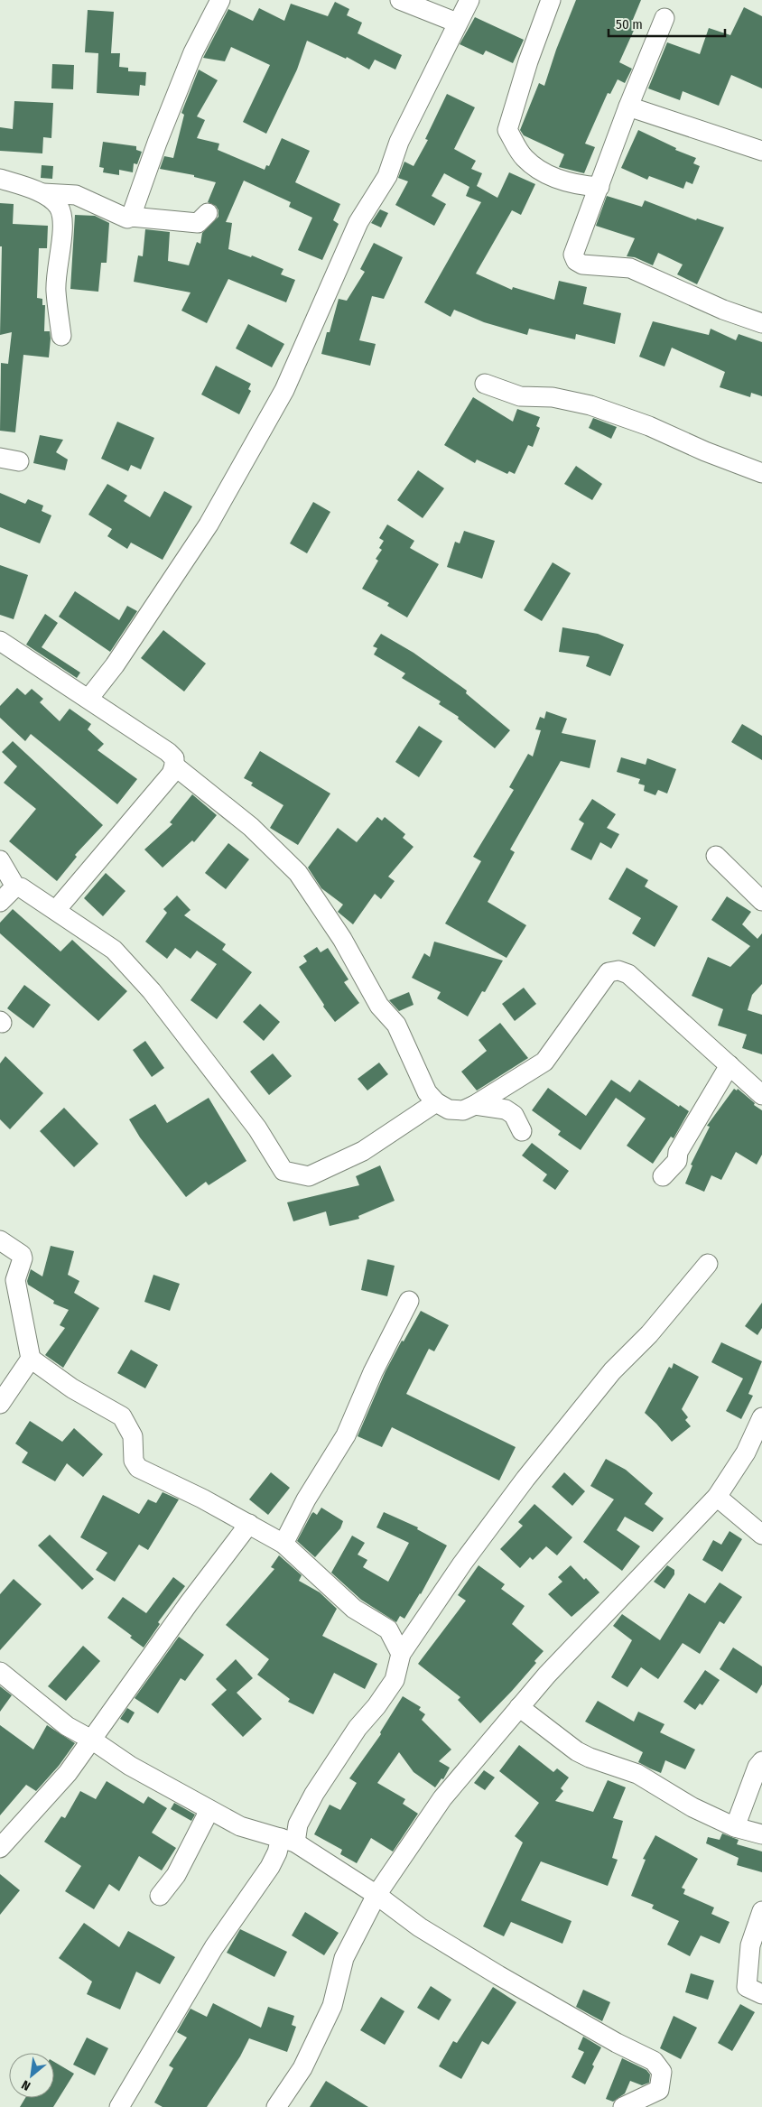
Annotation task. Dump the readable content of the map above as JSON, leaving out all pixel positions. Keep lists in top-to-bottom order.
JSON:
{
  "scale_bar": "50 m",
  "north": "bottom left"
}
